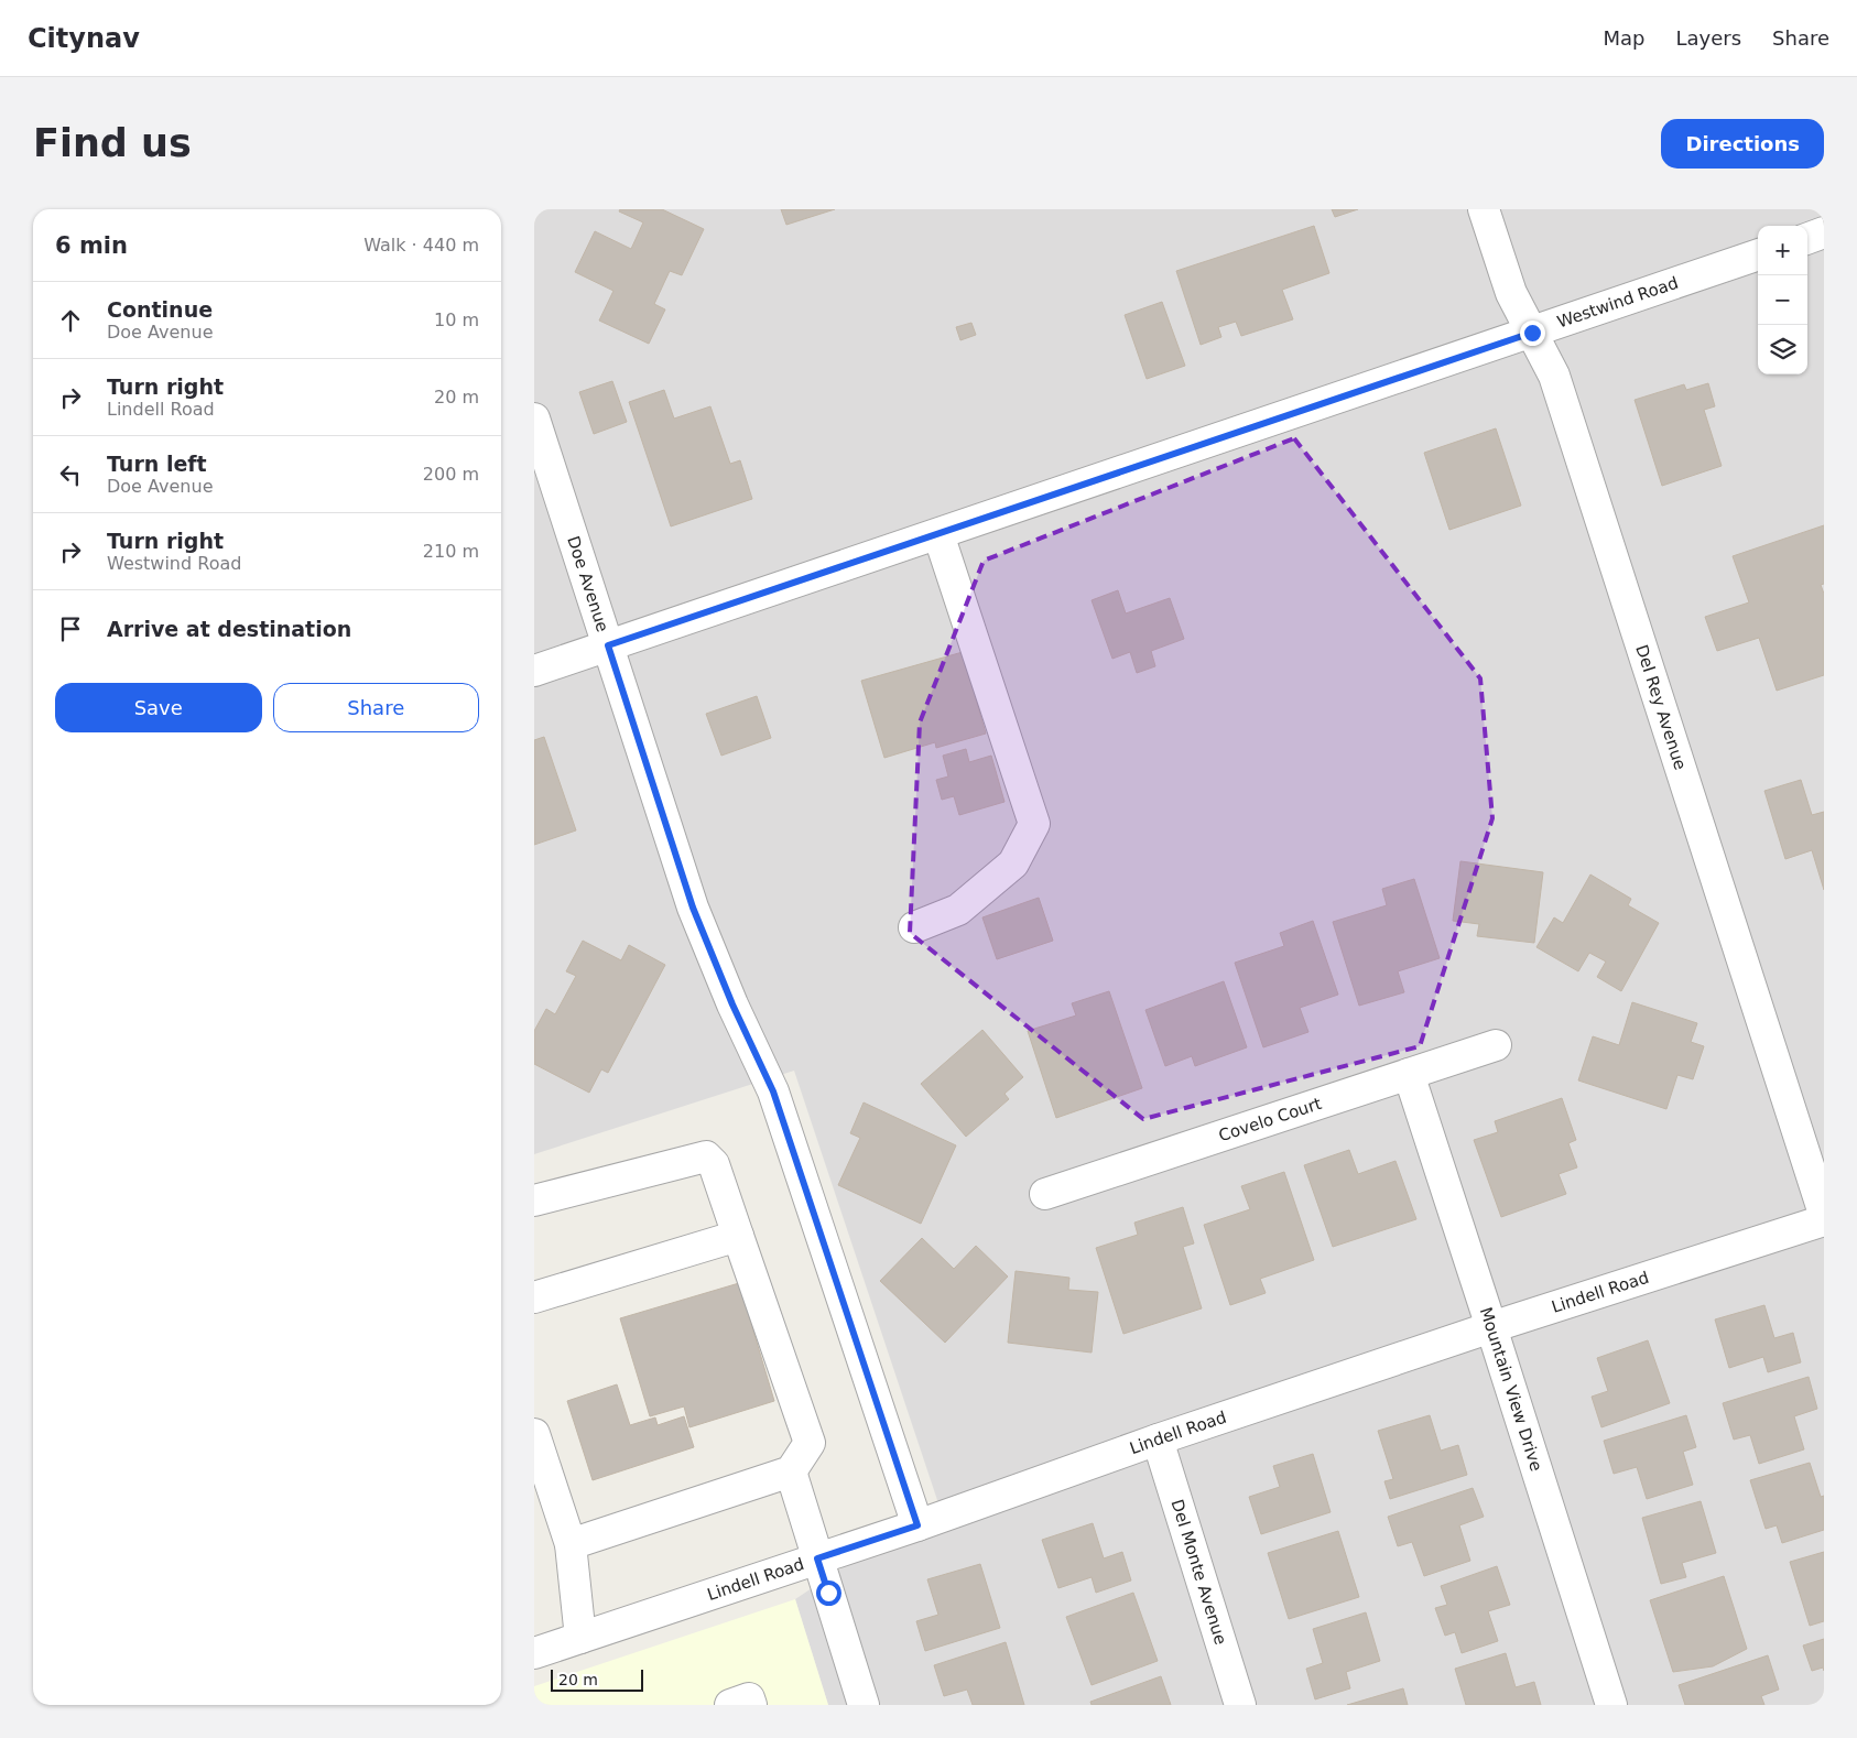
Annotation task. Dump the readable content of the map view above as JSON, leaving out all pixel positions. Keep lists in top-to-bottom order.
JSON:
{
  "streets": {
    "street": [
      "Westwind Road",
      "Doe Avenue",
      "Del Rey Avenue",
      "Covelo Court",
      "Lindell Road",
      "Mountain View Drive",
      "Del Monte Avenue"
    ]
  },
  "crossings": [
    ["Westwind Road", "Doe Avenue"],
    ["Westwind Road", "Del Rey Avenue"],
    ["Doe Avenue", "Lindell Road"],
    ["Covelo Court", "Mountain View Drive"],
    ["Lindell Road", "Mountain View Drive"],
    ["Lindell Road", "Del Monte Avenue"]
  ],
  "scale_bar": "20 m",
  "page": {
    "header": "Citynav",
    "nav": ["Map", "Layers", "Share"],
    "buttons": [
      "Directions",
      ["Save", "Share"]
    ],
    "title": "Find us",
    "heading": ["6 min", "Walk · 440 m"],
    "map_buttons": ["+", "−"],
    "list": [
      ["Continue", "Doe Avenue", "10 m"],
      ["Turn right", "Lindell Road", "20 m"],
      ["Turn left", "Doe Avenue", "200 m"],
      ["Turn right", "Westwind Road", "210 m"],
      "Arrive at destination"
    ],
    "scale": "20 m"
  }
}
